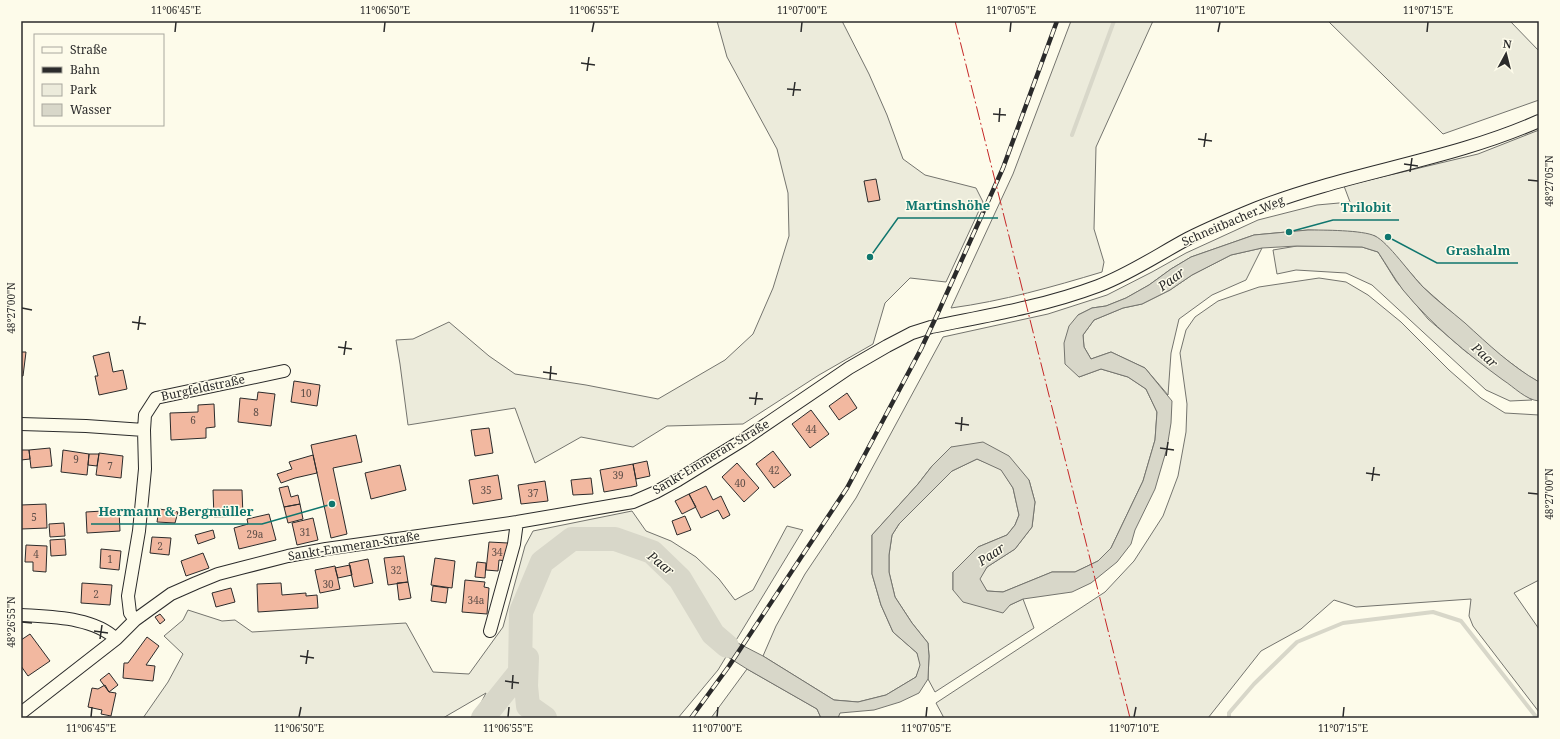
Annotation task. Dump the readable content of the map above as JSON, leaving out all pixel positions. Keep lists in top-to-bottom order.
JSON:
{
  "streets": {
    "street": ["Schneitbacher Weg", "Burgfeldstraße", "Sankt-Emmeran-Straße"]
  },
  "crossings": [
    ["Schneitbacher Weg", "Sankt-Emmeran-Straße"],
    ["Burgfeldstraße", "Sankt-Emmeran-Straße"]
  ],
  "water": ["Paar"],
  "places": [
    "Trilobit",
    "Grashalm",
    "Martinshöhe",
    "Hermann & Bergmüller"
  ],
  "house_numbers": [
    "10",
    "8",
    "6",
    "44",
    "9",
    "7",
    "42",
    "39",
    "40",
    "35",
    "37",
    "5",
    "31",
    "29a",
    "2",
    "34",
    "4",
    "1",
    "32",
    "30",
    "2",
    "34a"
  ],
  "legend": [
    "Straße",
    "Bahn",
    "Park",
    "Wasser"
  ],
  "north": "top",
  "coordinates": [
    "11°06'45\"E",
    "11°06'50\"E",
    "11°06'55\"E",
    "11°07'00\"E",
    "11°07'05\"E",
    "11°07'10\"E",
    "11°07'15\"E",
    "48°27'05\"N",
    "48°27'00\"N",
    "48°26'55\"N"
  ]
}
